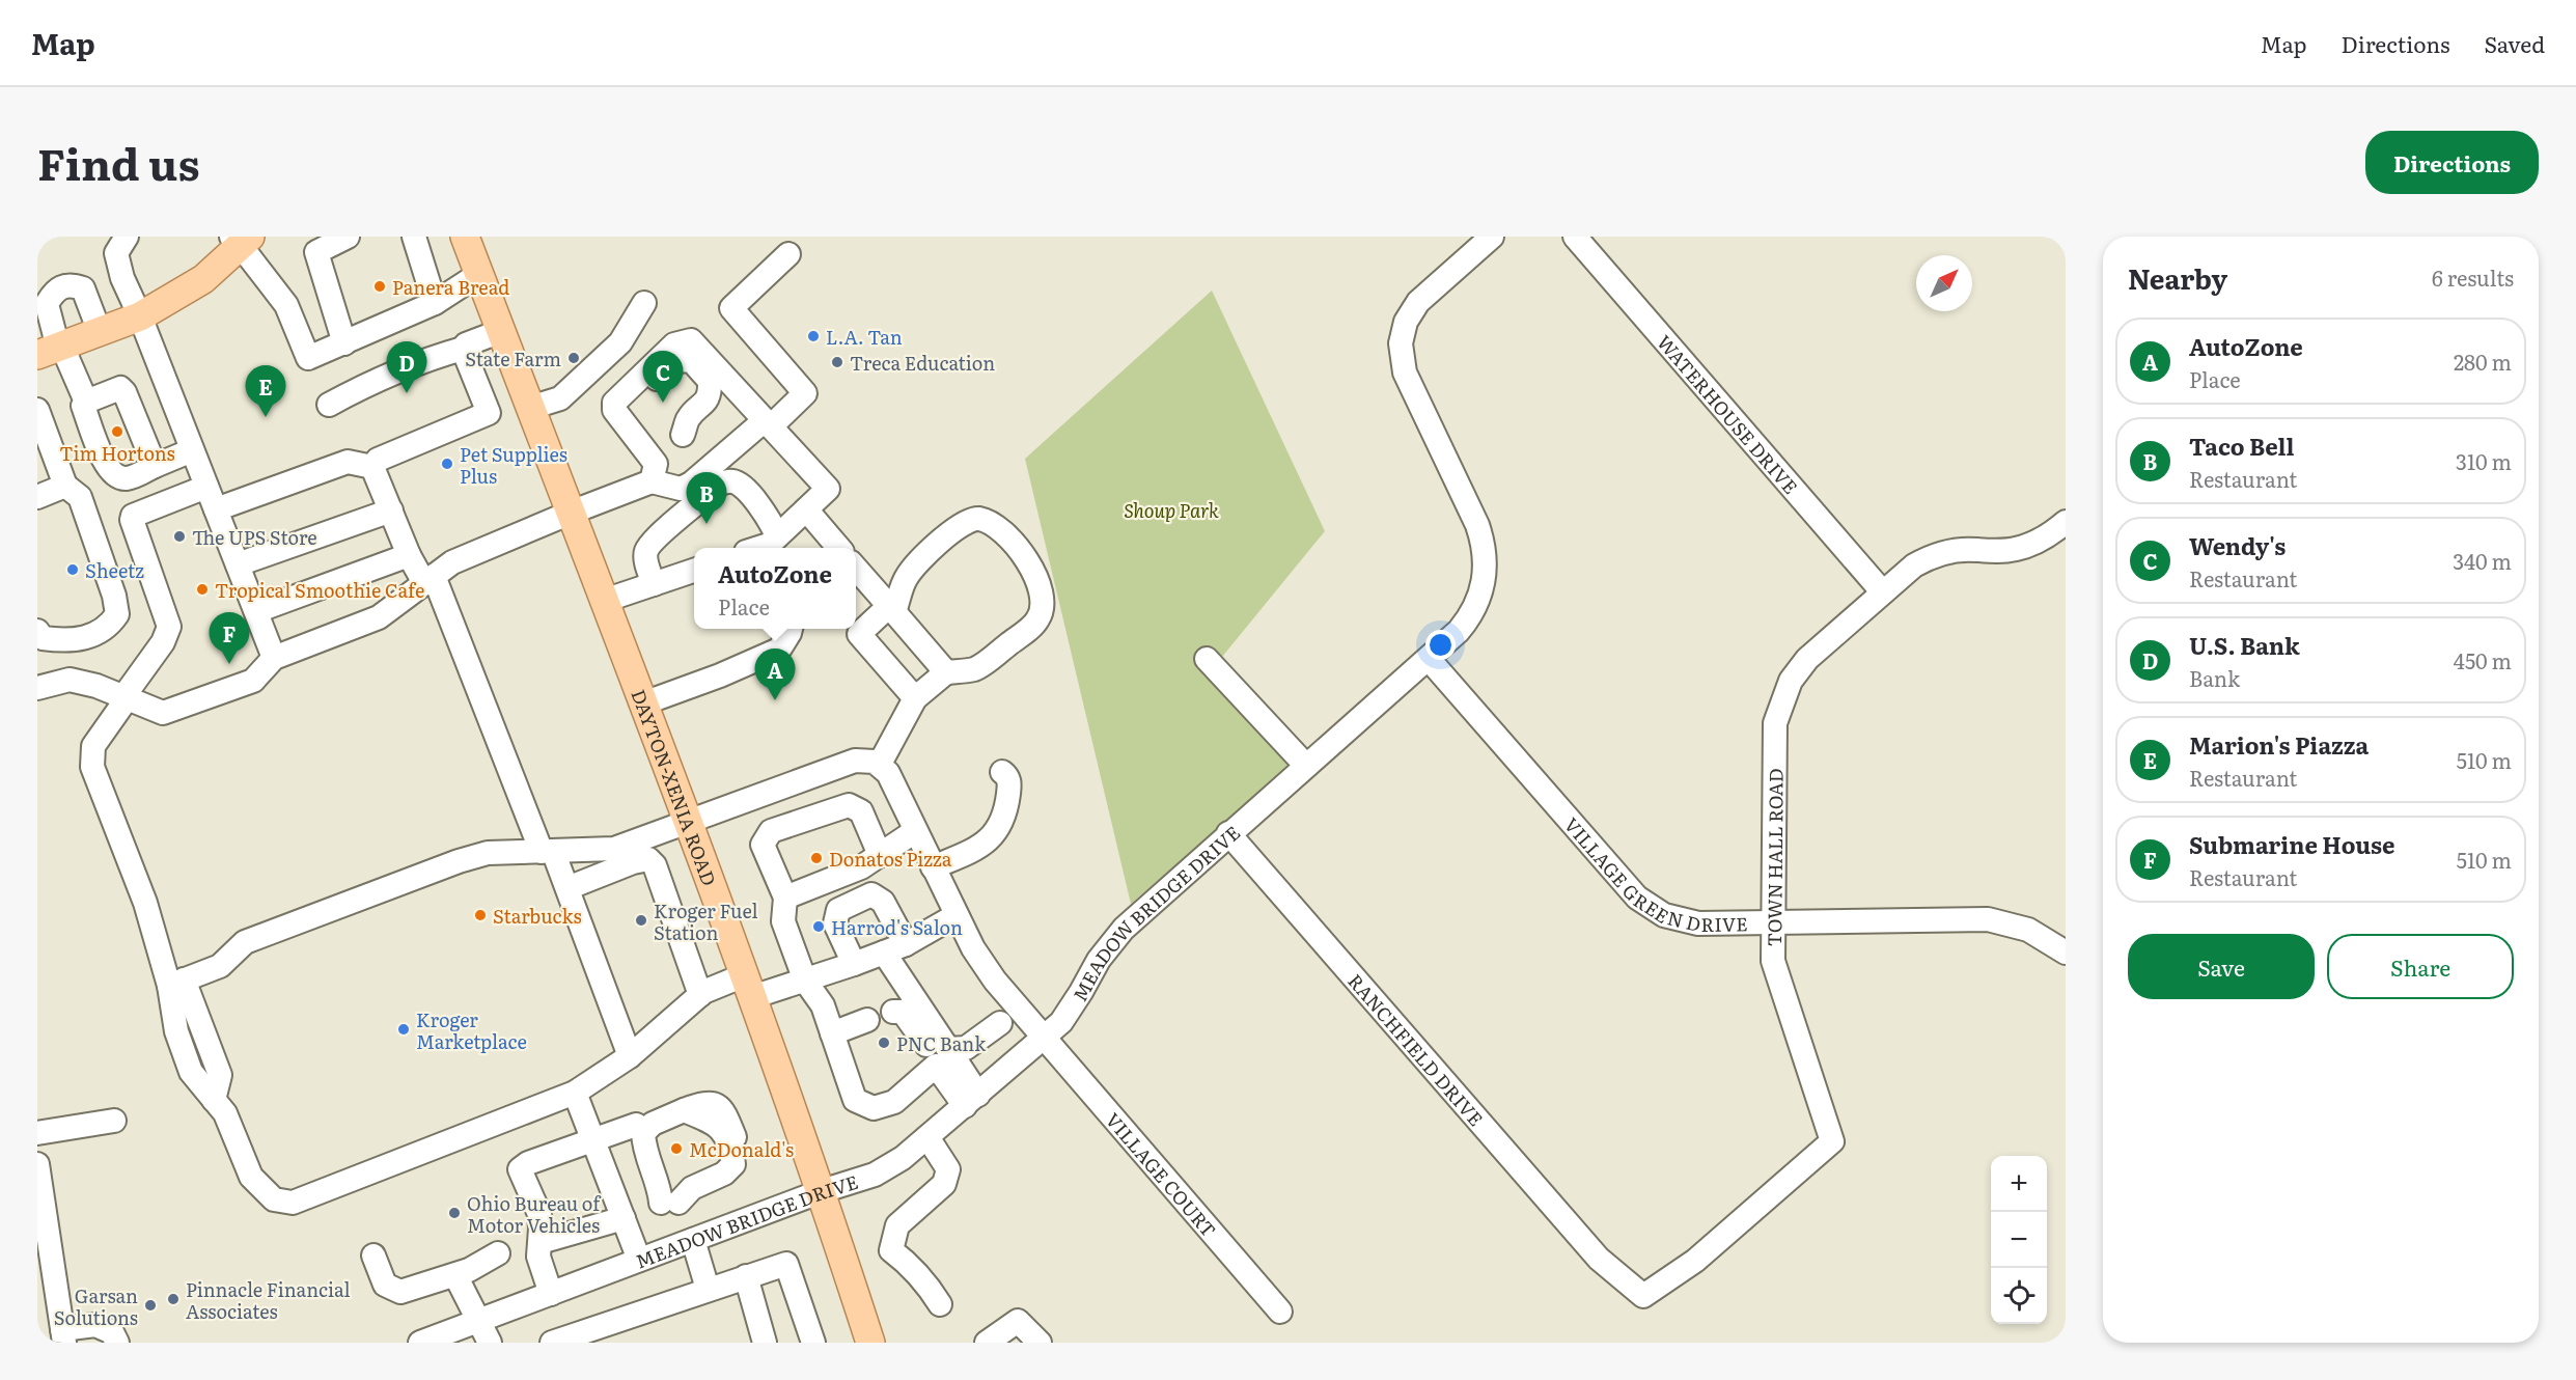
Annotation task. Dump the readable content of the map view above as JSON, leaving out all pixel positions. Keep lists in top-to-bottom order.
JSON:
{
  "streets": {
    "main road": ["DAYTON-XENIA ROAD"],
    "street": [
      "WATERHOUSE DRIVE",
      "TOWN HALL ROAD",
      "VILLAGE GREEN DRIVE",
      "MEADOW BRIDGE DRIVE",
      "RANCHFIELD DRIVE",
      "VILLAGE COURT"
    ]
  },
  "crossings": [
    ["WATERHOUSE DRIVE", "TOWN HALL ROAD"],
    ["DAYTON-XENIA ROAD", "MEADOW BRIDGE DRIVE"],
    ["TOWN HALL ROAD", "VILLAGE GREEN DRIVE"],
    ["TOWN HALL ROAD", "RANCHFIELD DRIVE"],
    ["VILLAGE GREEN DRIVE", "MEADOW BRIDGE DRIVE"],
    ["MEADOW BRIDGE DRIVE", "RANCHFIELD DRIVE"],
    ["MEADOW BRIDGE DRIVE", "VILLAGE COURT"]
  ],
  "parks": ["Shoup Park"],
  "places": [
    "Panera Bread",
    "L.A. Tan",
    "State Farm",
    "Treca Education",
    "Tim Hortons",
    "Pet Supplies Plus",
    "The UPS Store",
    "Sheetz",
    "Tropical Smoothie Cafe",
    "Donatos Pizza",
    "Starbucks",
    "Kroger Fuel Station",
    "Harrod's Salon",
    "Kroger Marketplace",
    "PNC Bank",
    "McDonald's",
    "Ohio Bureau of Motor Vehicles",
    "Pinnacle Financial Associates",
    "Garsan Solutions"
  ],
  "north": "top right",
  "page": {
    "header": "Map",
    "nav": ["Map", "Directions", "Saved"],
    "title": "Find us",
    "buttons": [
      "Directions",
      ["Save", "Share"]
    ],
    "heading": ["Nearby", "6 results"],
    "list": [
      {
        "mark": "A",
        "name": "AutoZone",
        "note": "Place",
        "value": "280 m"
      },
      {
        "mark": "B",
        "name": "Taco Bell",
        "note": "Restaurant",
        "value": "310 m"
      },
      {
        "mark": "C",
        "name": "Wendy's",
        "note": "Restaurant",
        "value": "340 m"
      },
      {
        "mark": "D",
        "name": "U.S. Bank",
        "note": "Bank",
        "value": "450 m"
      },
      {
        "mark": "E",
        "name": "Marion's Piazza",
        "note": "Restaurant",
        "value": "510 m"
      },
      {
        "mark": "F",
        "name": "Submarine House",
        "note": "Restaurant",
        "value": "510 m"
      }
    ],
    "pins": [
      "D",
      "C",
      "E",
      "B",
      "F",
      "A"
    ],
    "popup": ["AutoZone", "Place"],
    "map_buttons": ["+", "−"]
  }
}
